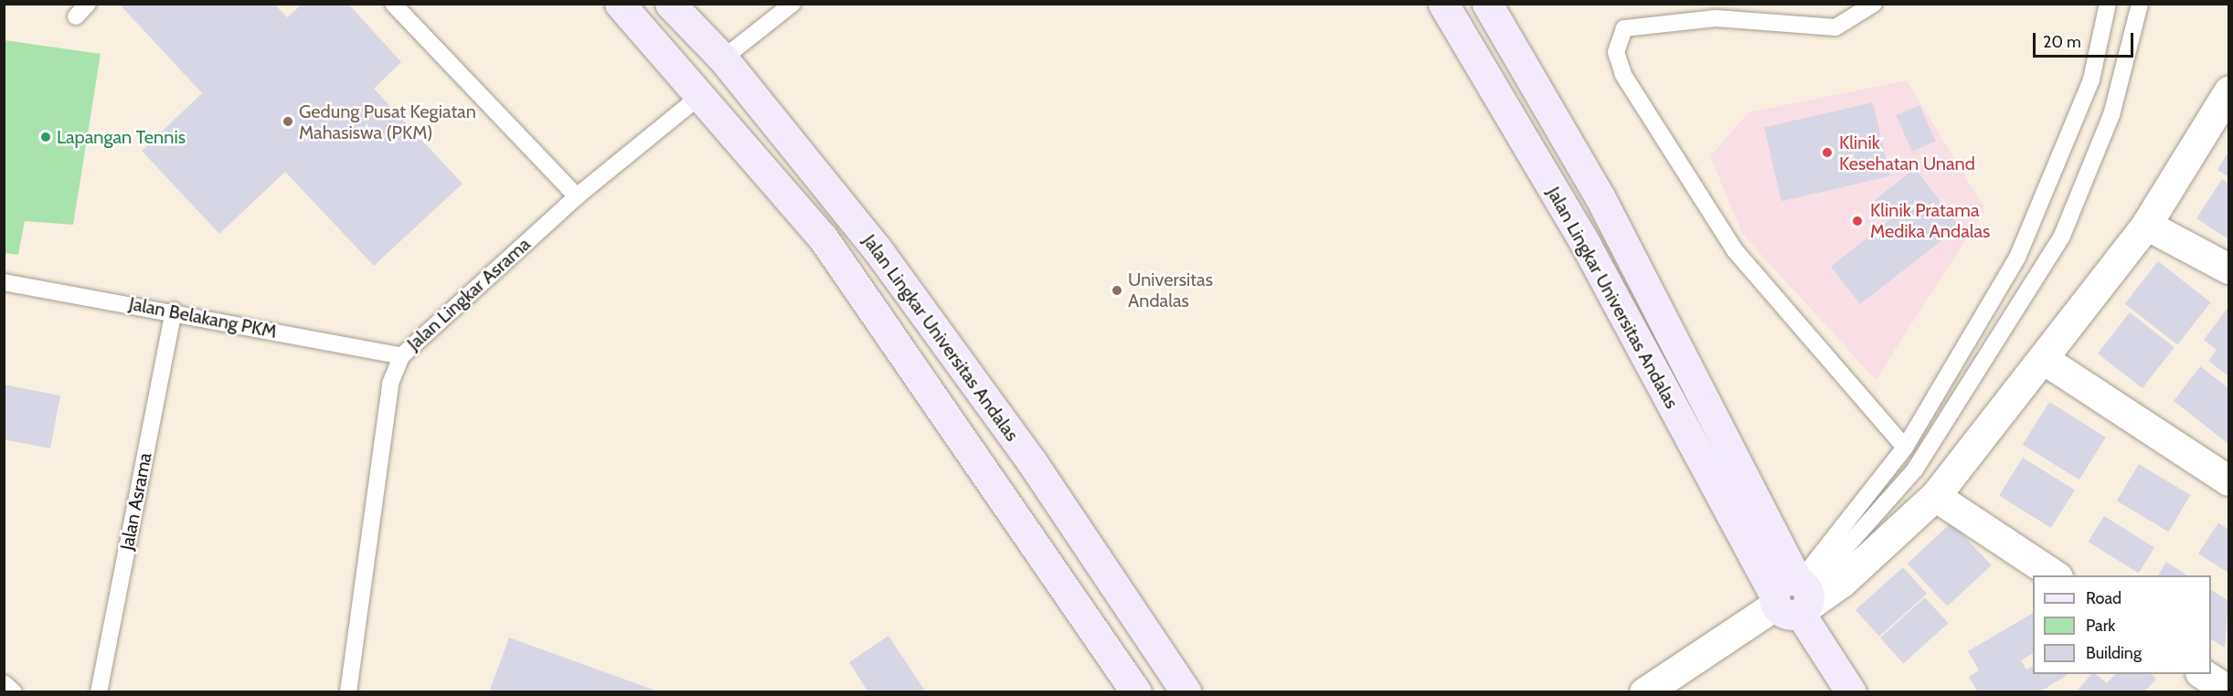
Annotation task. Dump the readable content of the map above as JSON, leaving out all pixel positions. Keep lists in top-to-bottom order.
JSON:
{
  "streets": {
    "street": ["Jalan Lingkar Universitas Andalas"],
    "lane": ["Jalan Lingkar Asrama", "Jalan Belakang PKM", "Jalan Asrama"]
  },
  "crossings": [
    ["Jalan Lingkar Asrama", "Jalan Lingkar Universitas Andalas"],
    ["Jalan Lingkar Asrama", "Jalan Belakang PKM"],
    ["Jalan Belakang PKM", "Jalan Asrama"]
  ],
  "places": [
    "Gedung Pusat Kegiatan Mahasiswa (PKM)",
    "Lapangan Tennis",
    "Klinik Kesehatan Unand",
    "Klinik Pratama Medika Andalas",
    "Universitas Andalas"
  ],
  "legend": ["Road", "Park", "Building"],
  "scale_bar": "20 m"
}
